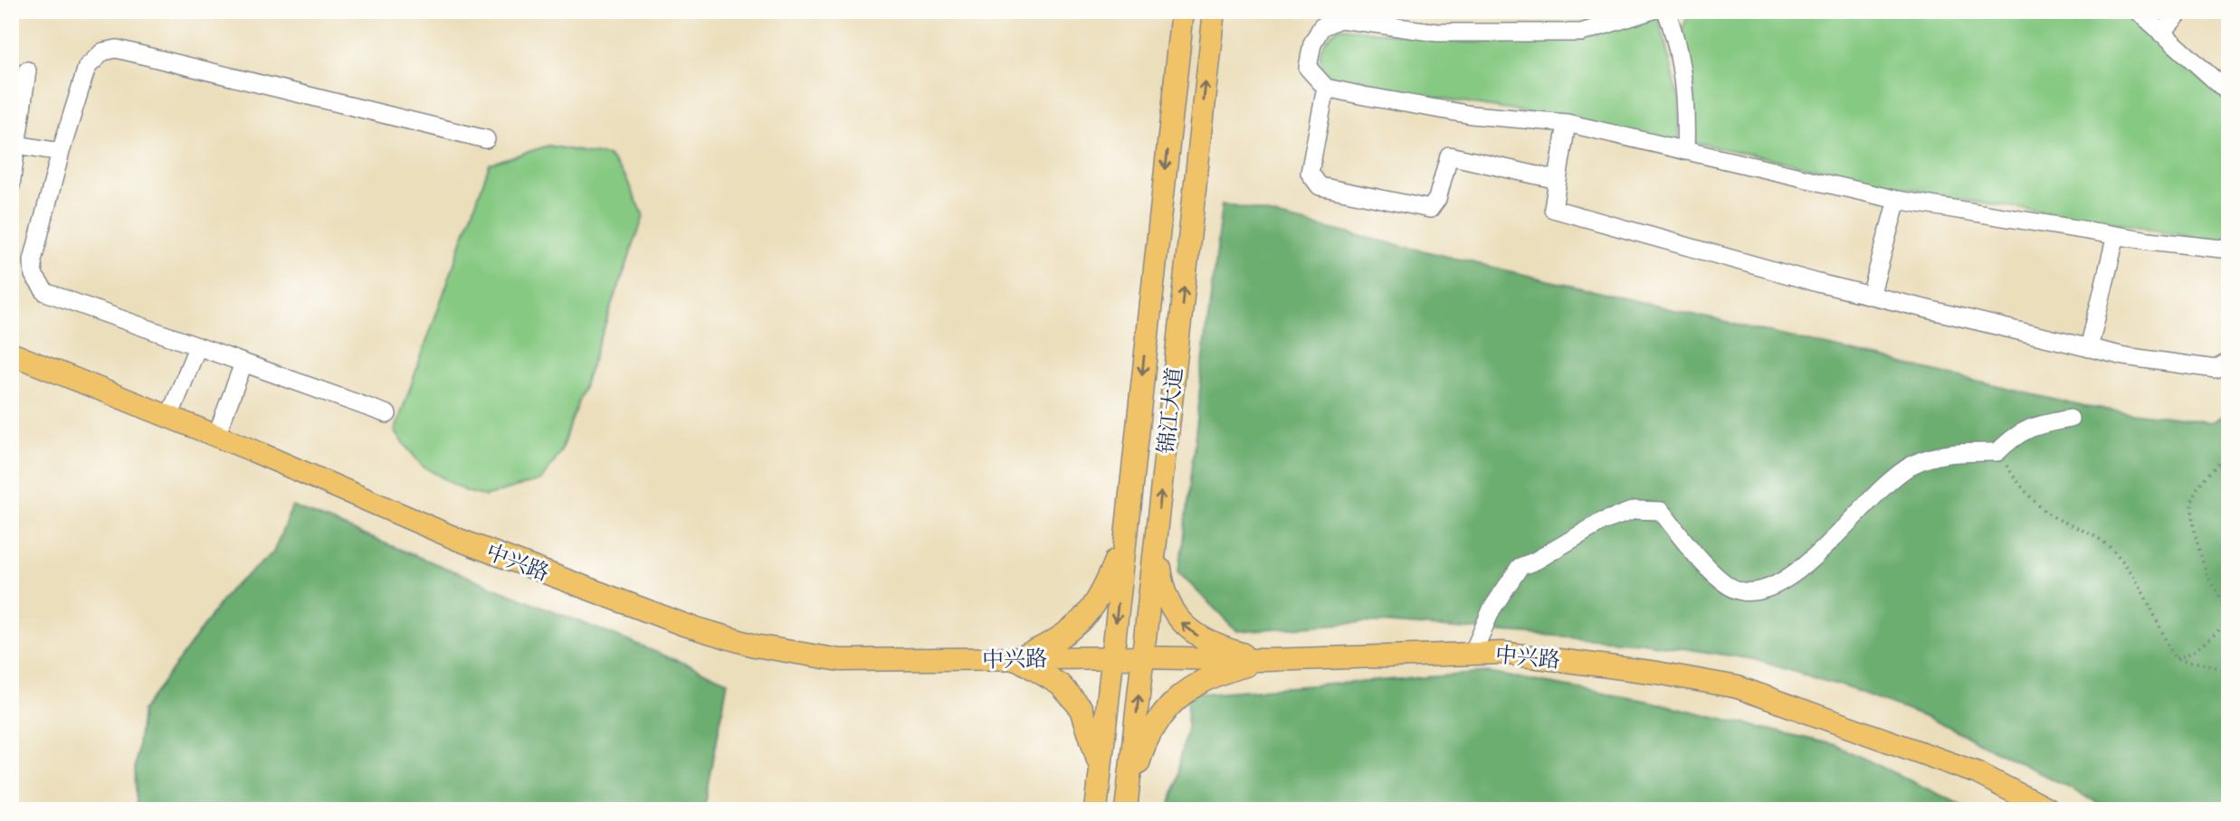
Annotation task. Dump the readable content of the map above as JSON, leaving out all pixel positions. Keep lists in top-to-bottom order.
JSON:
{
  "streets": {
    "main road": ["锦江大道", "中兴路"]
  },
  "crossings": [
    ["锦江大道", "中兴路"]
  ]
}
